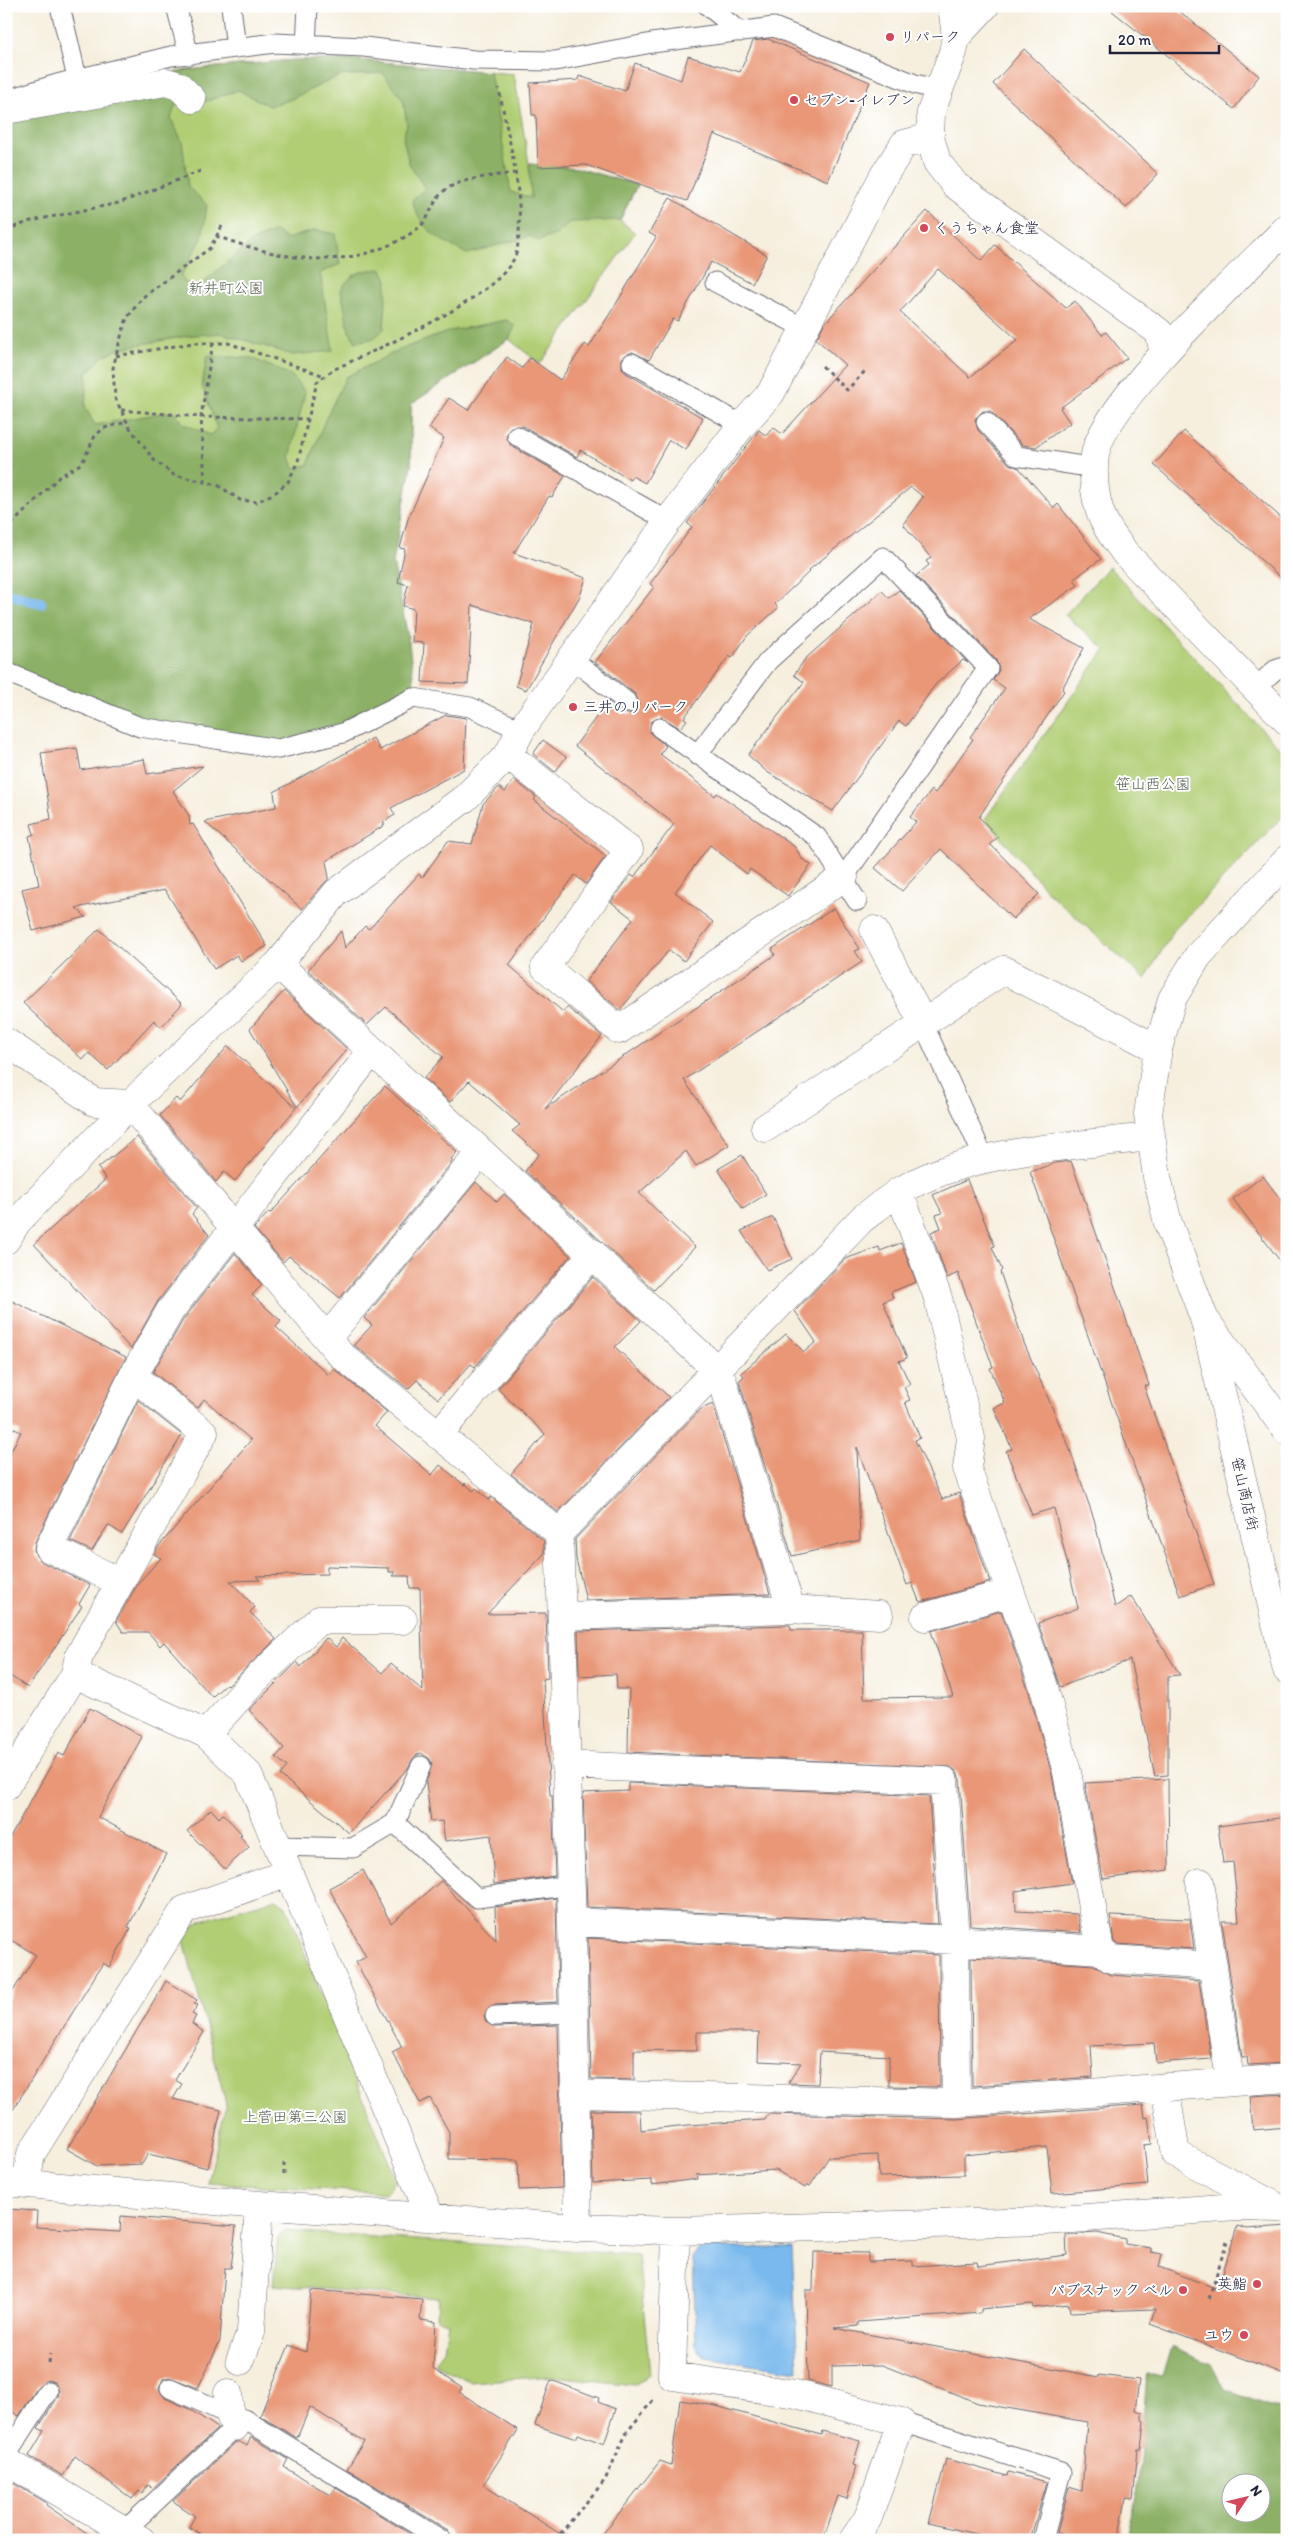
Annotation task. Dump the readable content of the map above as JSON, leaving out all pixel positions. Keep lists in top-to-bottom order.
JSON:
{
  "streets": {
    "street": ["笹山商店街"]
  },
  "parks": ["新井町公園", "笹山西公園", "上菅田第三公園"],
  "places": [
    "リパーク",
    "セブン-イレブン",
    "くうちゃん食堂",
    "三井のリパーク",
    "英鮨",
    "パブスナック ベル",
    "ユウ"
  ],
  "scale_bar": "20 m",
  "north": "top right"
}
